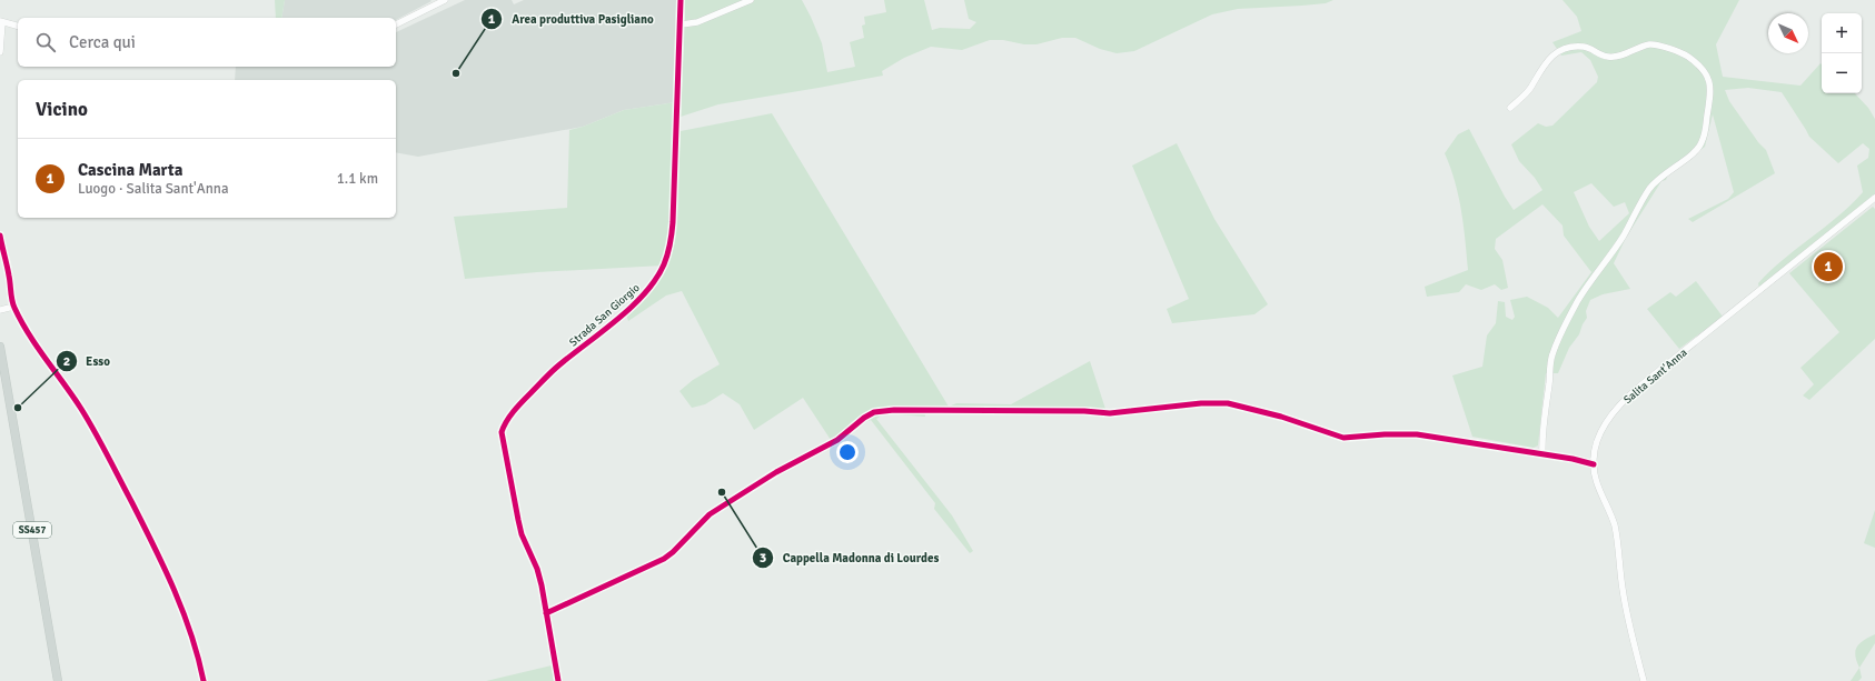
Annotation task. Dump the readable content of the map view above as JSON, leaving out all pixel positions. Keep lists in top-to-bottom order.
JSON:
{
  "streets": {
    "main road": ["SS457"],
    "street": ["Strada San Giorgio", "Salita Sant'Anna"]
  },
  "places": ["Area produttiva Pasigliano", "Esso", "Cappella Madonna di Lourdes"],
  "north": "bottom right",
  "page": {
    "map_buttons": ["+", "−"],
    "search": "Cerca qui",
    "heading": "Vicino",
    "list": [
      {
        "mark": "1",
        "name": "Cascina Marta",
        "note": "Luogo · Salita Sant'Anna",
        "value": "1.1 km"
      }
    ],
    "pins": "1"
  }
}
